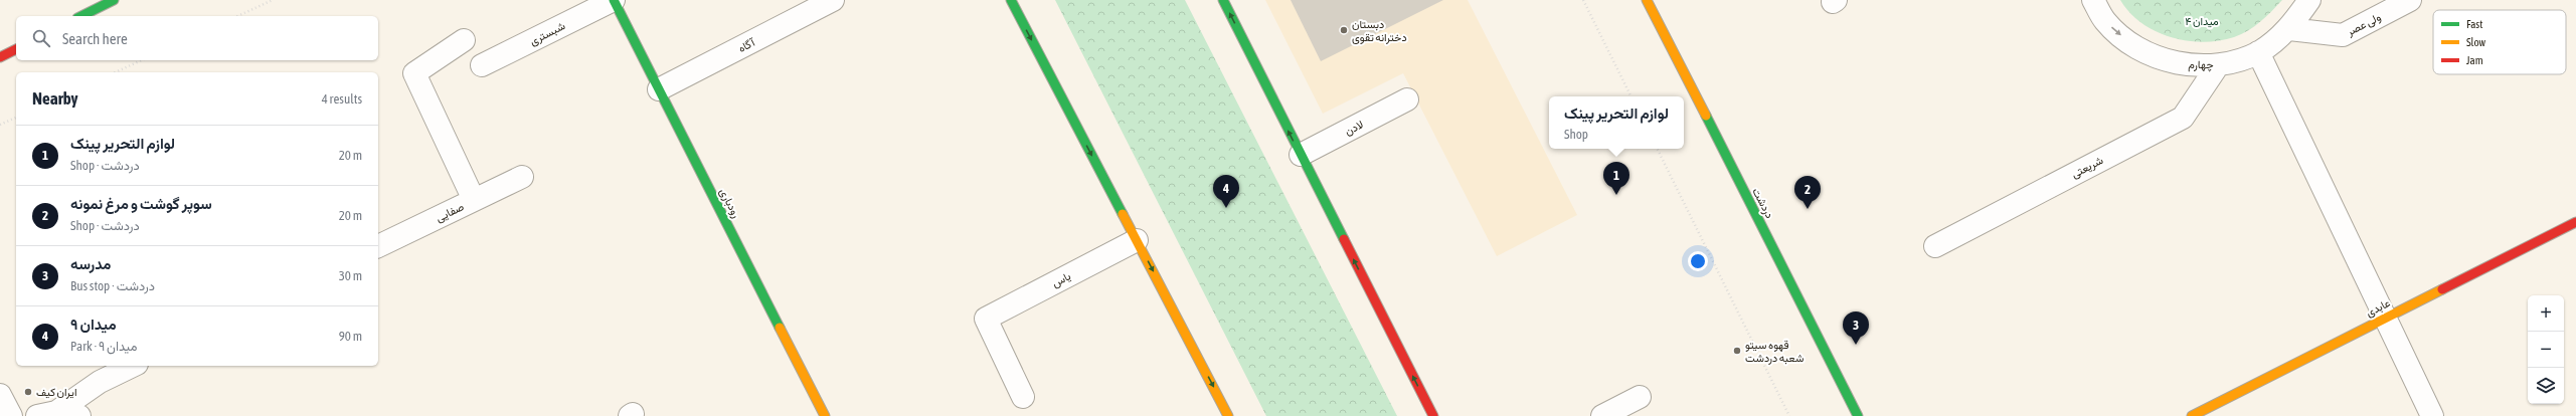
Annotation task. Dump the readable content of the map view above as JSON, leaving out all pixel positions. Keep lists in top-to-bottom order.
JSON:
{
  "streets": {
    "street": [
      "ولی عصر",
      "شبستری",
      "آگاه",
      "چهارم",
      "لادن",
      "شریعتی",
      "رودباری",
      "دردشت",
      "صفایی",
      "یاس",
      "عابدی"
    ]
  },
  "crossings": [
    ["ولی عصر", "چهارم"],
    ["شبستری", "رودباری"],
    ["آگاه", "رودباری"],
    ["چهارم", "شریعتی"]
  ],
  "one_way": ["چهارم"],
  "parks": ["میدان ۴"],
  "places": ["دبستان دخترانه تقوی", "قهوه سیتو شعبه دردشت", "ایران کیف"],
  "legend": ["Fast", "Slow", "Jam"],
  "page": {
    "search": "Search here",
    "heading": ["Nearby", "4 results"],
    "popup": ["لوازم التحریر پینک", "Shop"],
    "list": [
      {
        "mark": "1",
        "name": "لوازم التحریر پینک",
        "note": "Shop · دردشت",
        "value": "20 m"
      },
      {
        "mark": "2",
        "name": "سوپر گوشت و مرغ نمونه",
        "note": "Shop · دردشت",
        "value": "20 m"
      },
      {
        "mark": "3",
        "name": "مدرسه",
        "note": "Bus stop · دردشت",
        "value": "30 m"
      },
      {
        "mark": "4",
        "name": "میدان ۹",
        "note": "Park · میدان ۹",
        "value": "90 m"
      }
    ],
    "pins": [
      "1",
      "4",
      "2",
      "3"
    ],
    "map_buttons": ["+", "−"]
  }
}
